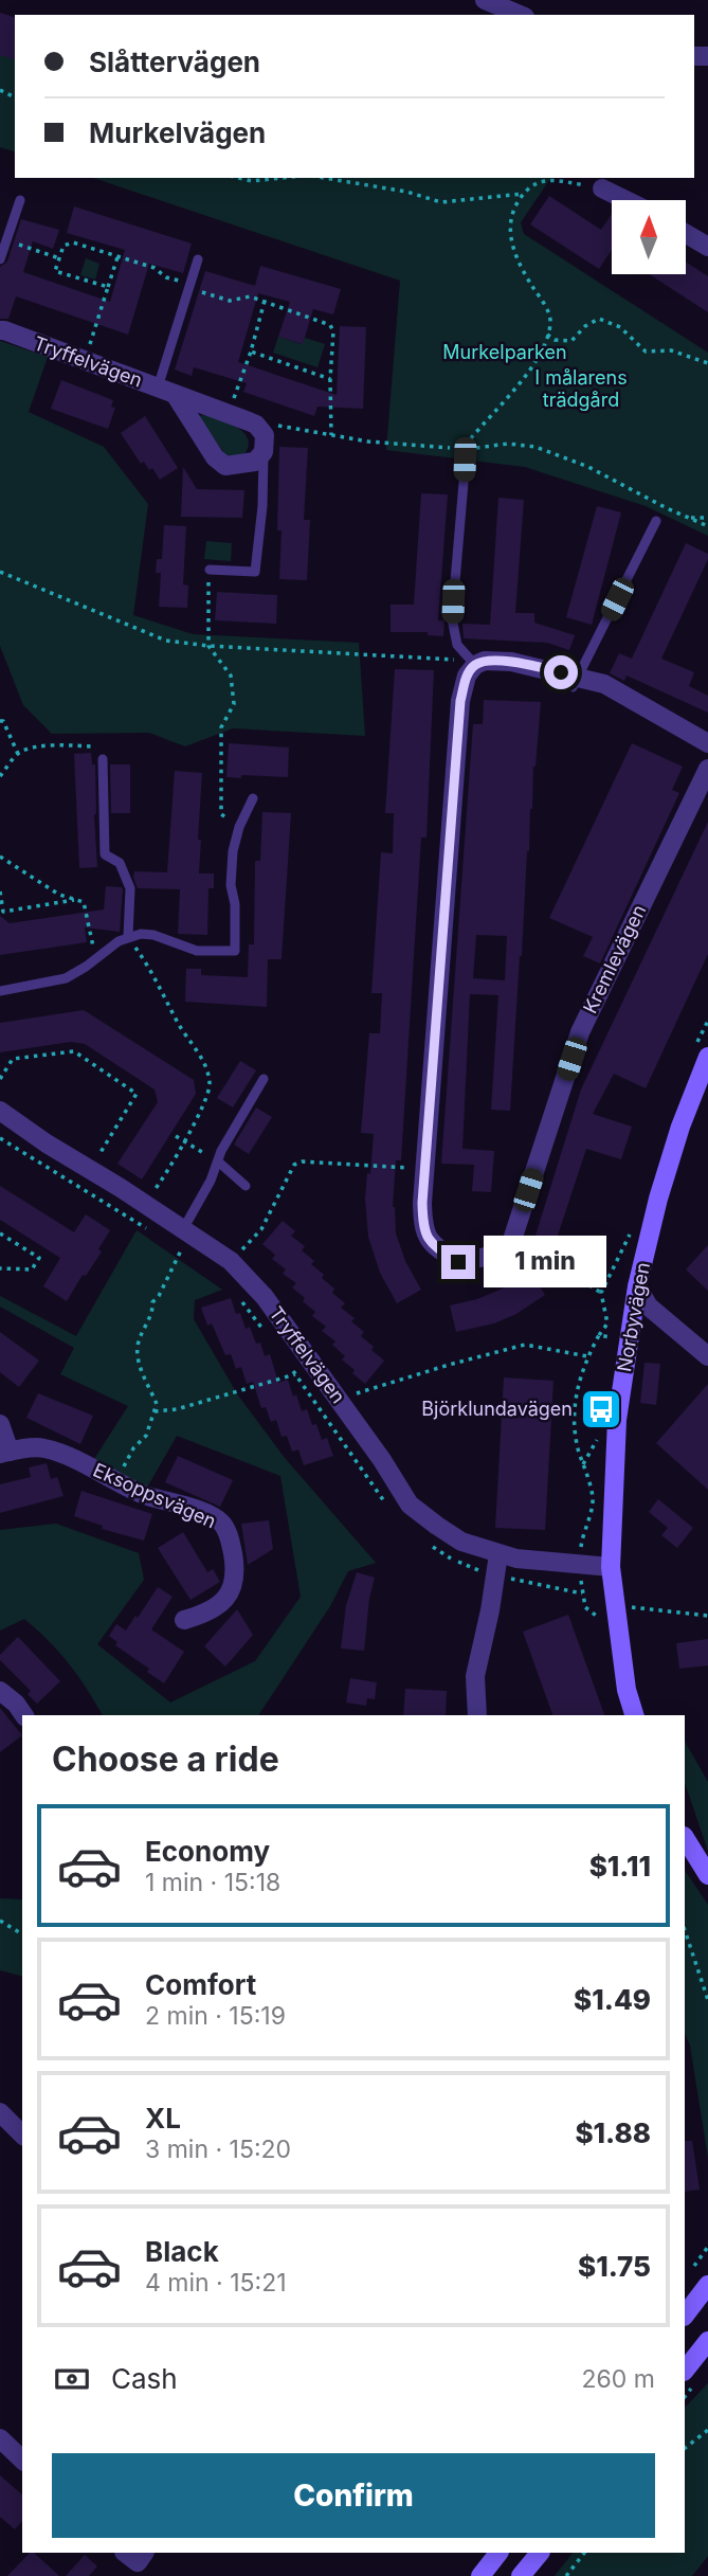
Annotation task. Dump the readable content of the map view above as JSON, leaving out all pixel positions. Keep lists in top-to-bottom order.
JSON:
{
  "streets": {
    "street": [
      "Tryffelvägen",
      "Kremlevägen",
      "Norbyvägen",
      "Eksoppsvägen"
    ]
  },
  "crossings": [
    ["Tryffelvägen", "Norbyvägen"]
  ],
  "parks": ["Murkelparken", "I målarens trädgård"],
  "places": {
    "bus stop": ["Björklundavägen"]
  },
  "north": "top",
  "page": {
    "banner": ["Slåttervägen", "Murkelvägen"],
    "bubble": "1 min",
    "heading": "Choose a ride",
    "list": [
      {
        "name": "Economy",
        "note": "1 min · 15:18",
        "value": "$1.11"
      },
      {
        "name": "Comfort",
        "note": "2 min · 15:19",
        "value": "$1.49"
      },
      {
        "name": "XL",
        "note": "3 min · 15:20",
        "value": "$1.88"
      },
      {
        "name": "Black",
        "note": "4 min · 15:21",
        "value": "$1.75"
      }
    ],
    "pay": ["Cash", "260 m"],
    "buttons": "Confirm"
  }
}
